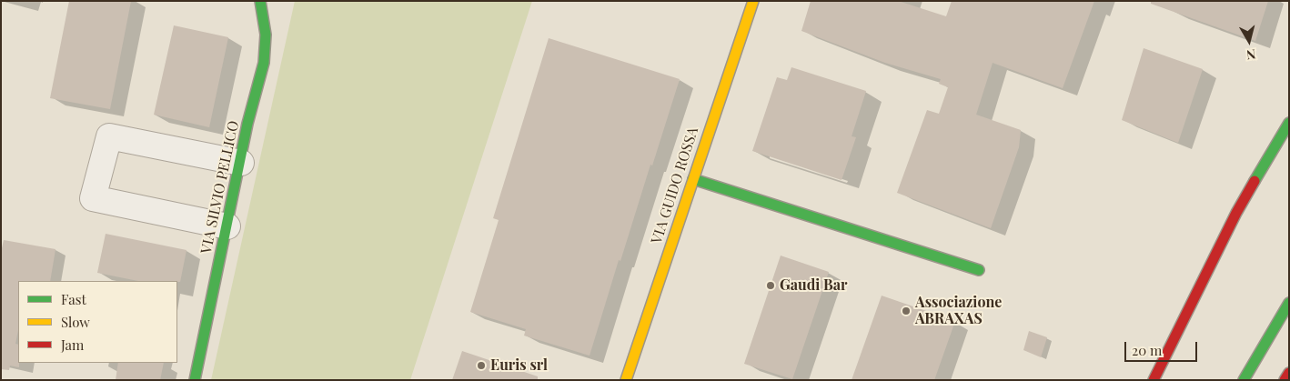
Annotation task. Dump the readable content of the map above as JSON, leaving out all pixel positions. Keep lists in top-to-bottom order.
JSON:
{
  "streets": {
    "main road": ["VIA GUIDO ROSSA", "VIA SILVIO PELLICO"]
  },
  "places": ["Gaudi Bar", "Associazione ABRAXAS", "Euris srl"],
  "legend": ["Fast", "Slow", "Jam"],
  "scale_bar": "20 m",
  "north": "bottom"
}
